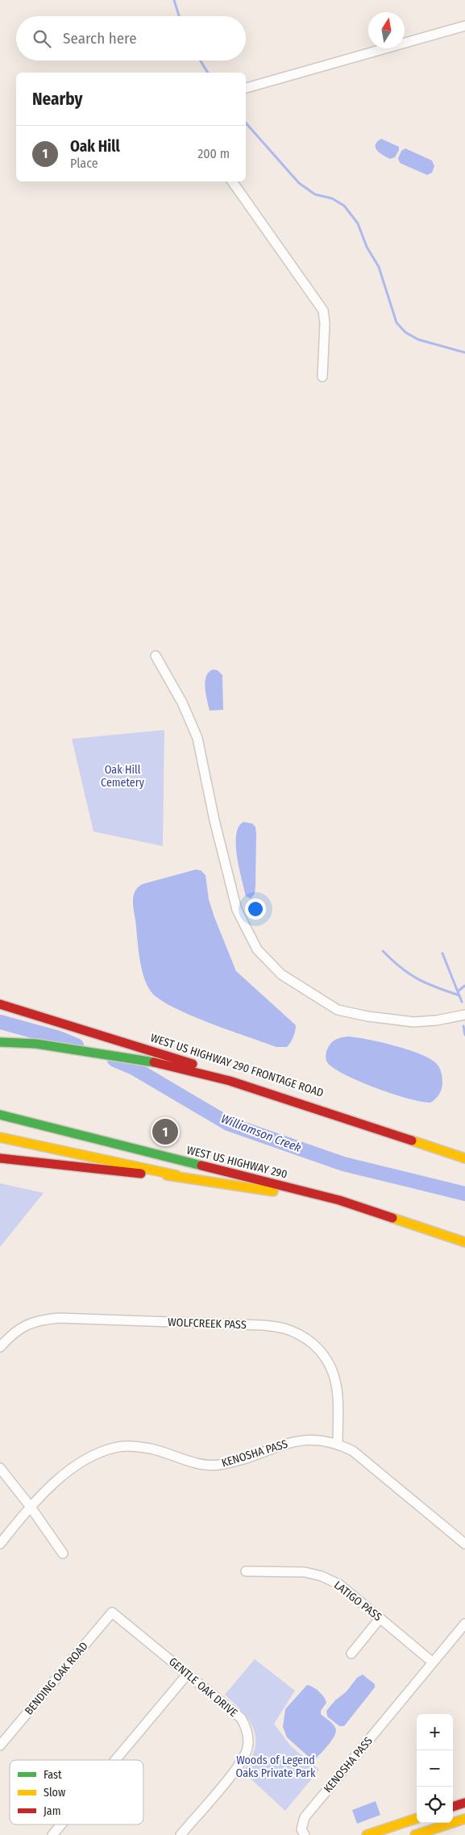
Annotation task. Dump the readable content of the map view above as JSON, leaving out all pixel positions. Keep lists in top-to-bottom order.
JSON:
{
  "streets": {
    "main road": ["WEST US HIGHWAY 290 FRONTAGE ROAD", "WEST US HIGHWAY 290"],
    "street": [
      "WOLFCREEK PASS",
      "KENOSHA PASS",
      "LATIGO PASS",
      "BENDING OAK ROAD",
      "GENTLE OAK DRIVE"
    ]
  },
  "crossings": [
    ["WOLFCREEK PASS", "KENOSHA PASS"],
    ["KENOSHA PASS", "LATIGO PASS"],
    ["BENDING OAK ROAD", "GENTLE OAK DRIVE"]
  ],
  "water": ["Williamson Creek"],
  "parks": ["Oak Hill Cemetery", "Woods of Legend Oaks Private Park"],
  "legend": ["Fast", "Slow", "Jam"],
  "north": "top",
  "page": {
    "search": "Search here",
    "heading": "Nearby",
    "list": [
      {
        "mark": "1",
        "name": "Oak Hill",
        "note": "Place",
        "value": "200 m"
      }
    ],
    "pins": "1",
    "map_buttons": ["+", "−"]
  }
}
